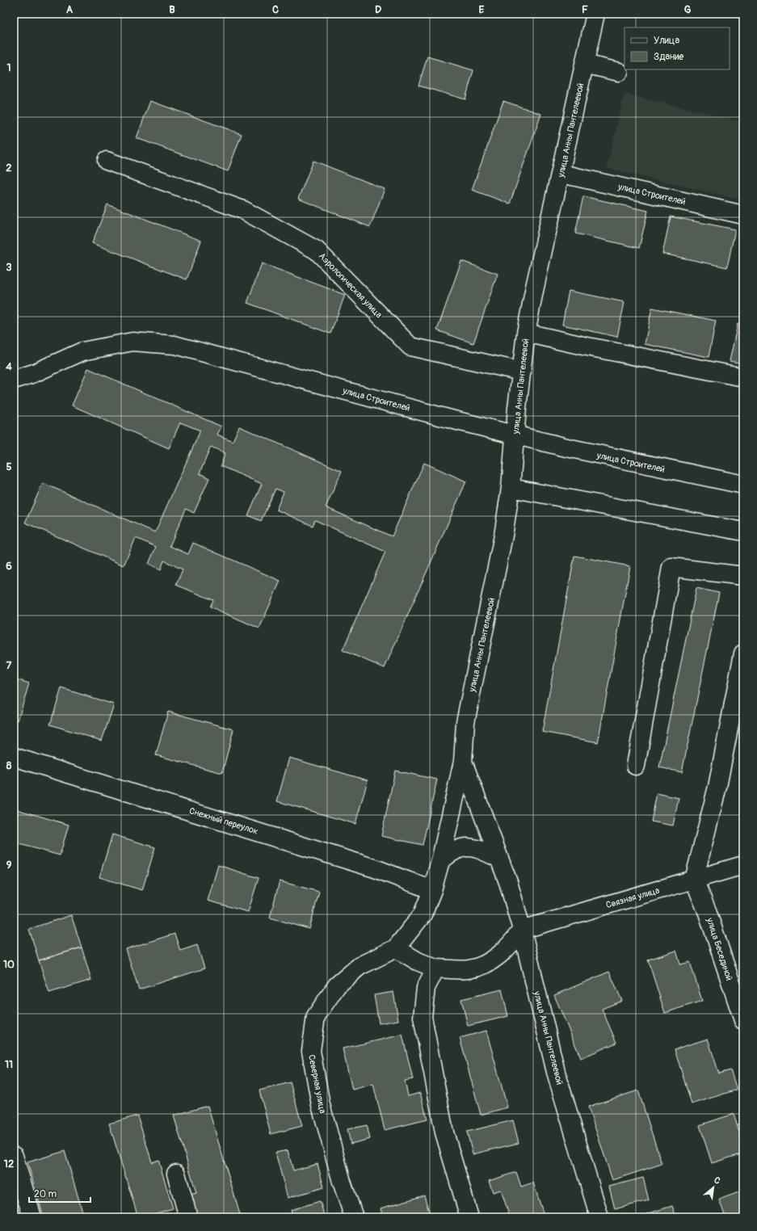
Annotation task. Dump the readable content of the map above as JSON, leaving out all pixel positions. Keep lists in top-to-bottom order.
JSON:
{
  "streets": {
    "street": [
      "улица Анны Пантелеевой",
      "улица Строителей",
      "Аэрологическая улица",
      "Снежный переулок",
      "Связная улица",
      "улица Бесединой",
      "Северная улица"
    ]
  },
  "crossings": [
    ["улица Анны Пантелеевой", "улица Строителей"],
    ["улица Анны Пантелеевой", "Аэрологическая улица"],
    ["улица Анны Пантелеевой", "Снежный переулок"],
    ["улица Анны Пантелеевой", "Связная улица"],
    ["улица Анны Пантелеевой", "Северная улица"],
    ["Снежный переулок", "Северная улица"],
    ["Связная улица", "улица Бесединой"]
  ],
  "legend": ["Улица", "Здание"],
  "scale_bar": "20 m",
  "north": "top right",
  "grid": {
    "columns": [
      "A",
      "B",
      "C",
      "D",
      "E",
      "F",
      "G"
    ],
    "rows": [
      "1",
      "2",
      "3",
      "4",
      "5",
      "6",
      "7",
      "8",
      "9",
      "10",
      "11",
      "12"
    ]
  }
}
